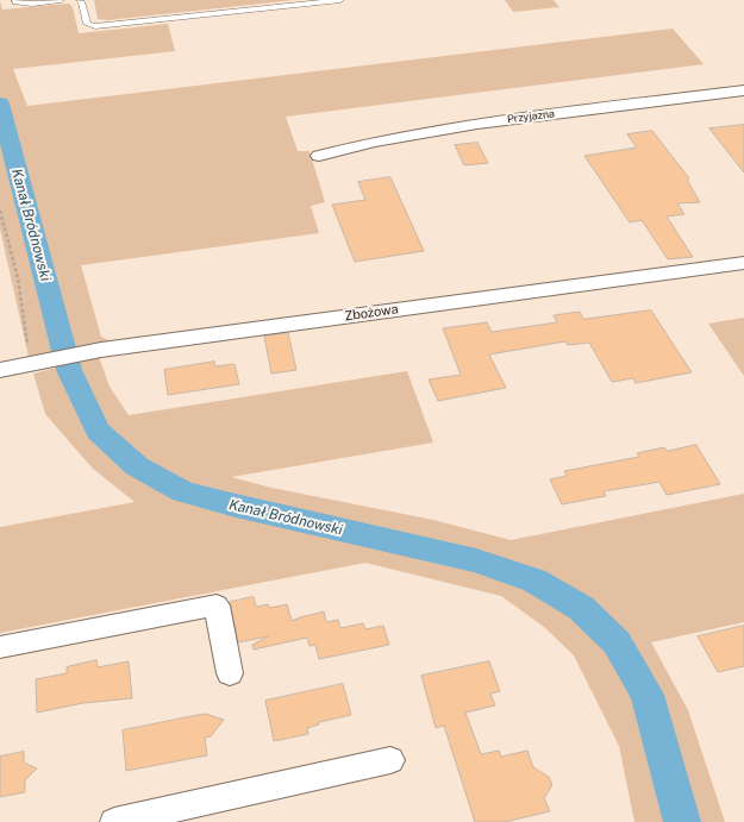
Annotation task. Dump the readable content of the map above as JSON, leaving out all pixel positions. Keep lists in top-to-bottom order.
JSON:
{
  "streets": {
    "street": ["Przyjazna", "Zbożowa"]
  },
  "water": ["Kanał Bródnowski"]
}
